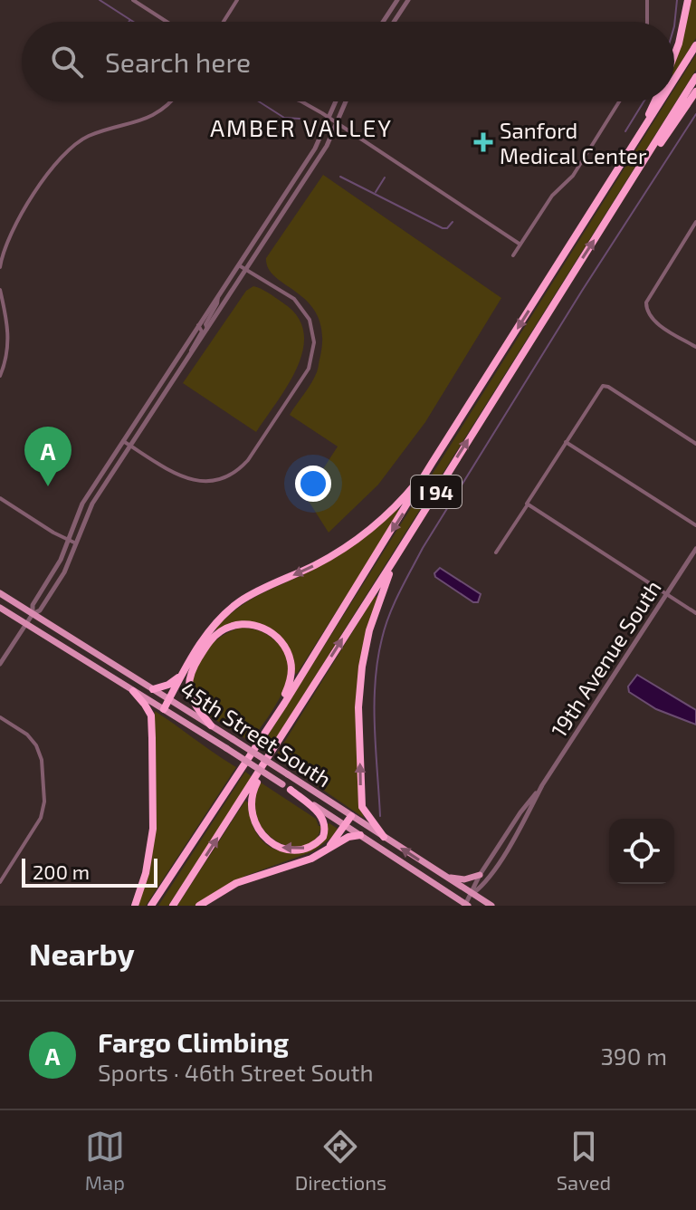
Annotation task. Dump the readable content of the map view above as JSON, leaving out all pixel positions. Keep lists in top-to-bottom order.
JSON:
{
  "streets": {
    "highway": ["I 94"],
    "main road": ["45th Street South"],
    "street": ["19th Avenue South"]
  },
  "crossings": [
    ["19th Avenue South", "45th Street South"]
  ],
  "districts": ["AMBER VALLEY"],
  "places": {
    "health": ["Sanford Medical Center"]
  },
  "scale_bar": "200 m",
  "page": {
    "search": "Search here",
    "pins": "A",
    "scale": "200 m",
    "heading": "Nearby",
    "list": [
      {
        "mark": "A",
        "name": "Fargo Climbing",
        "note": "Sports · 46th Street South",
        "value": "390 m"
      }
    ],
    "nav": ["Map", "Directions", "Saved"]
  }
}
